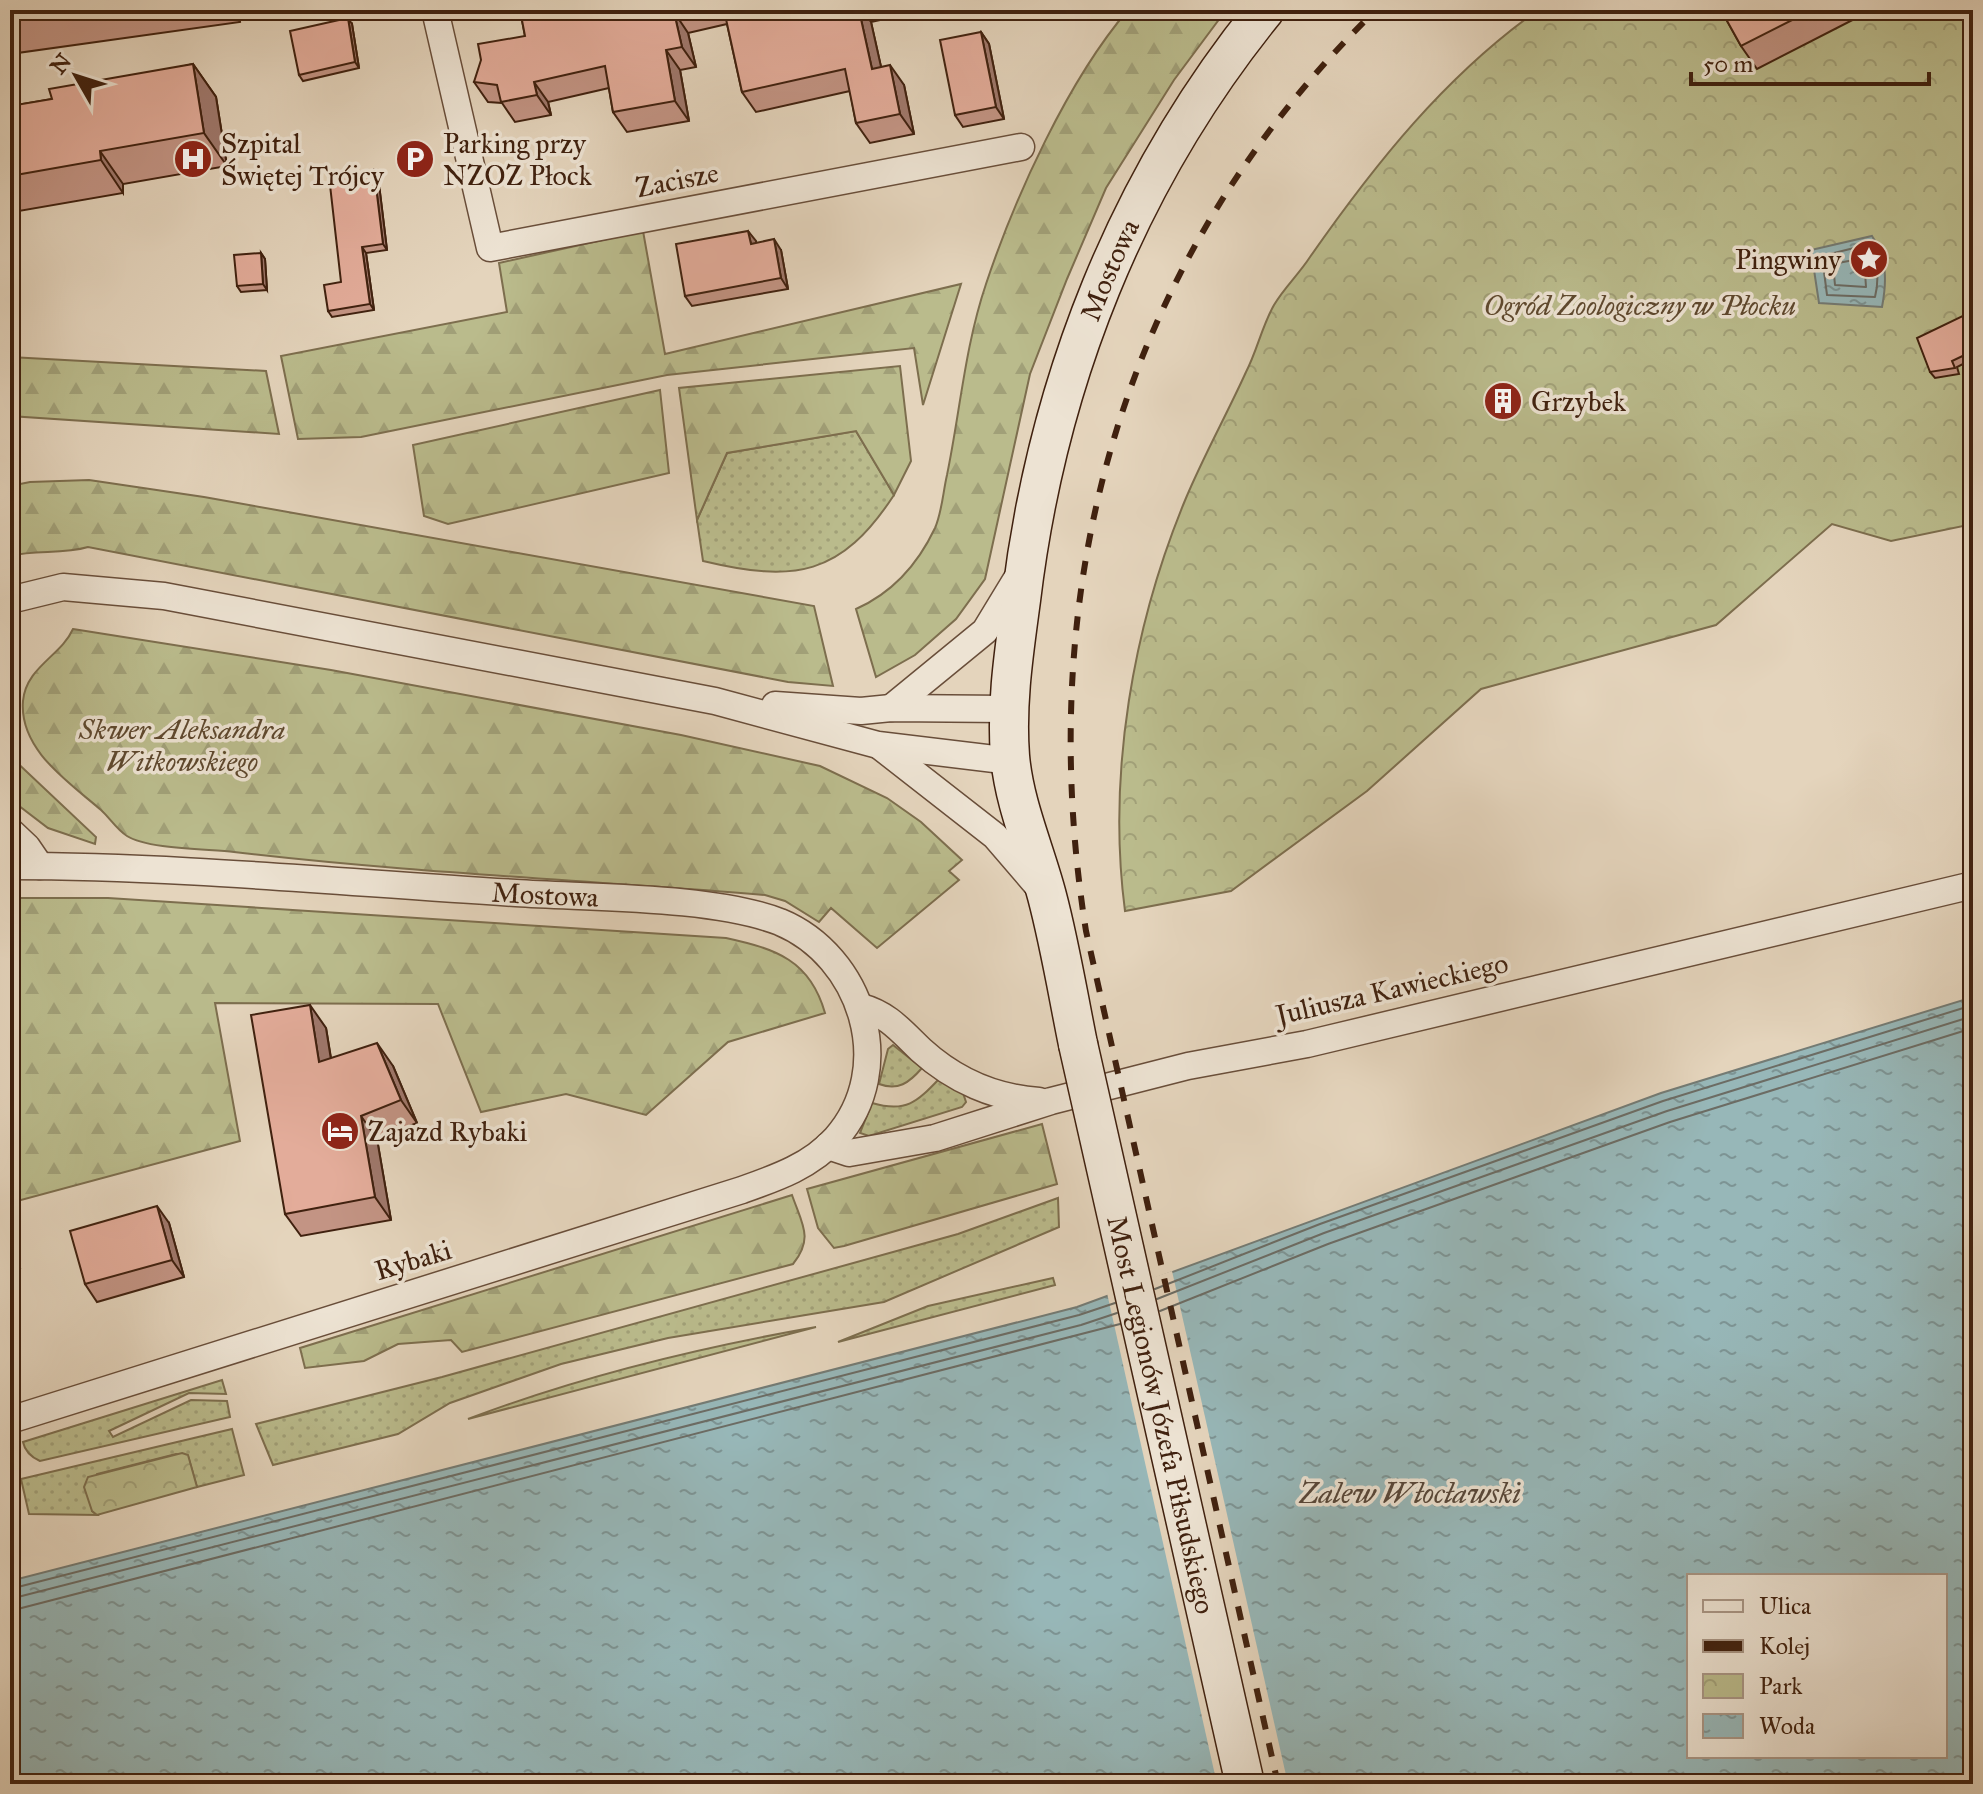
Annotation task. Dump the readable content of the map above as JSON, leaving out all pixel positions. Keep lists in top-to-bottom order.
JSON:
{
  "streets": {
    "main road": ["Mostowa", "Most Legionów Józefa Piłsudskiego"],
    "street": ["Zacisze", "Juliusza Kawieckiego", "Rybaki"]
  },
  "crossings": [
    ["Mostowa", "Juliusza Kawieckiego"],
    ["Mostowa", "Rybaki"],
    ["Mostowa", "Most Legionów Józefa Piłsudskiego"],
    ["Juliusza Kawieckiego", "Rybaki"]
  ],
  "water": ["Zalew Włocławski"],
  "parks": ["Ogród Zoologiczny w Płocku", "Skwer Aleksandra Witkowskiego"],
  "places": {
    "hospital": ["Szpital Świętej Trójcy"],
    "parking": ["Parking przy NZOZ Płock"],
    "place": ["Pingwiny"],
    "building": ["Grzybek"],
    "hotel": ["Zajazd Rybaki"]
  },
  "legend": [
    "Ulica",
    "Kolej",
    "Park",
    "Woda"
  ],
  "scale_bar": "50 m",
  "north": "top left"
}
